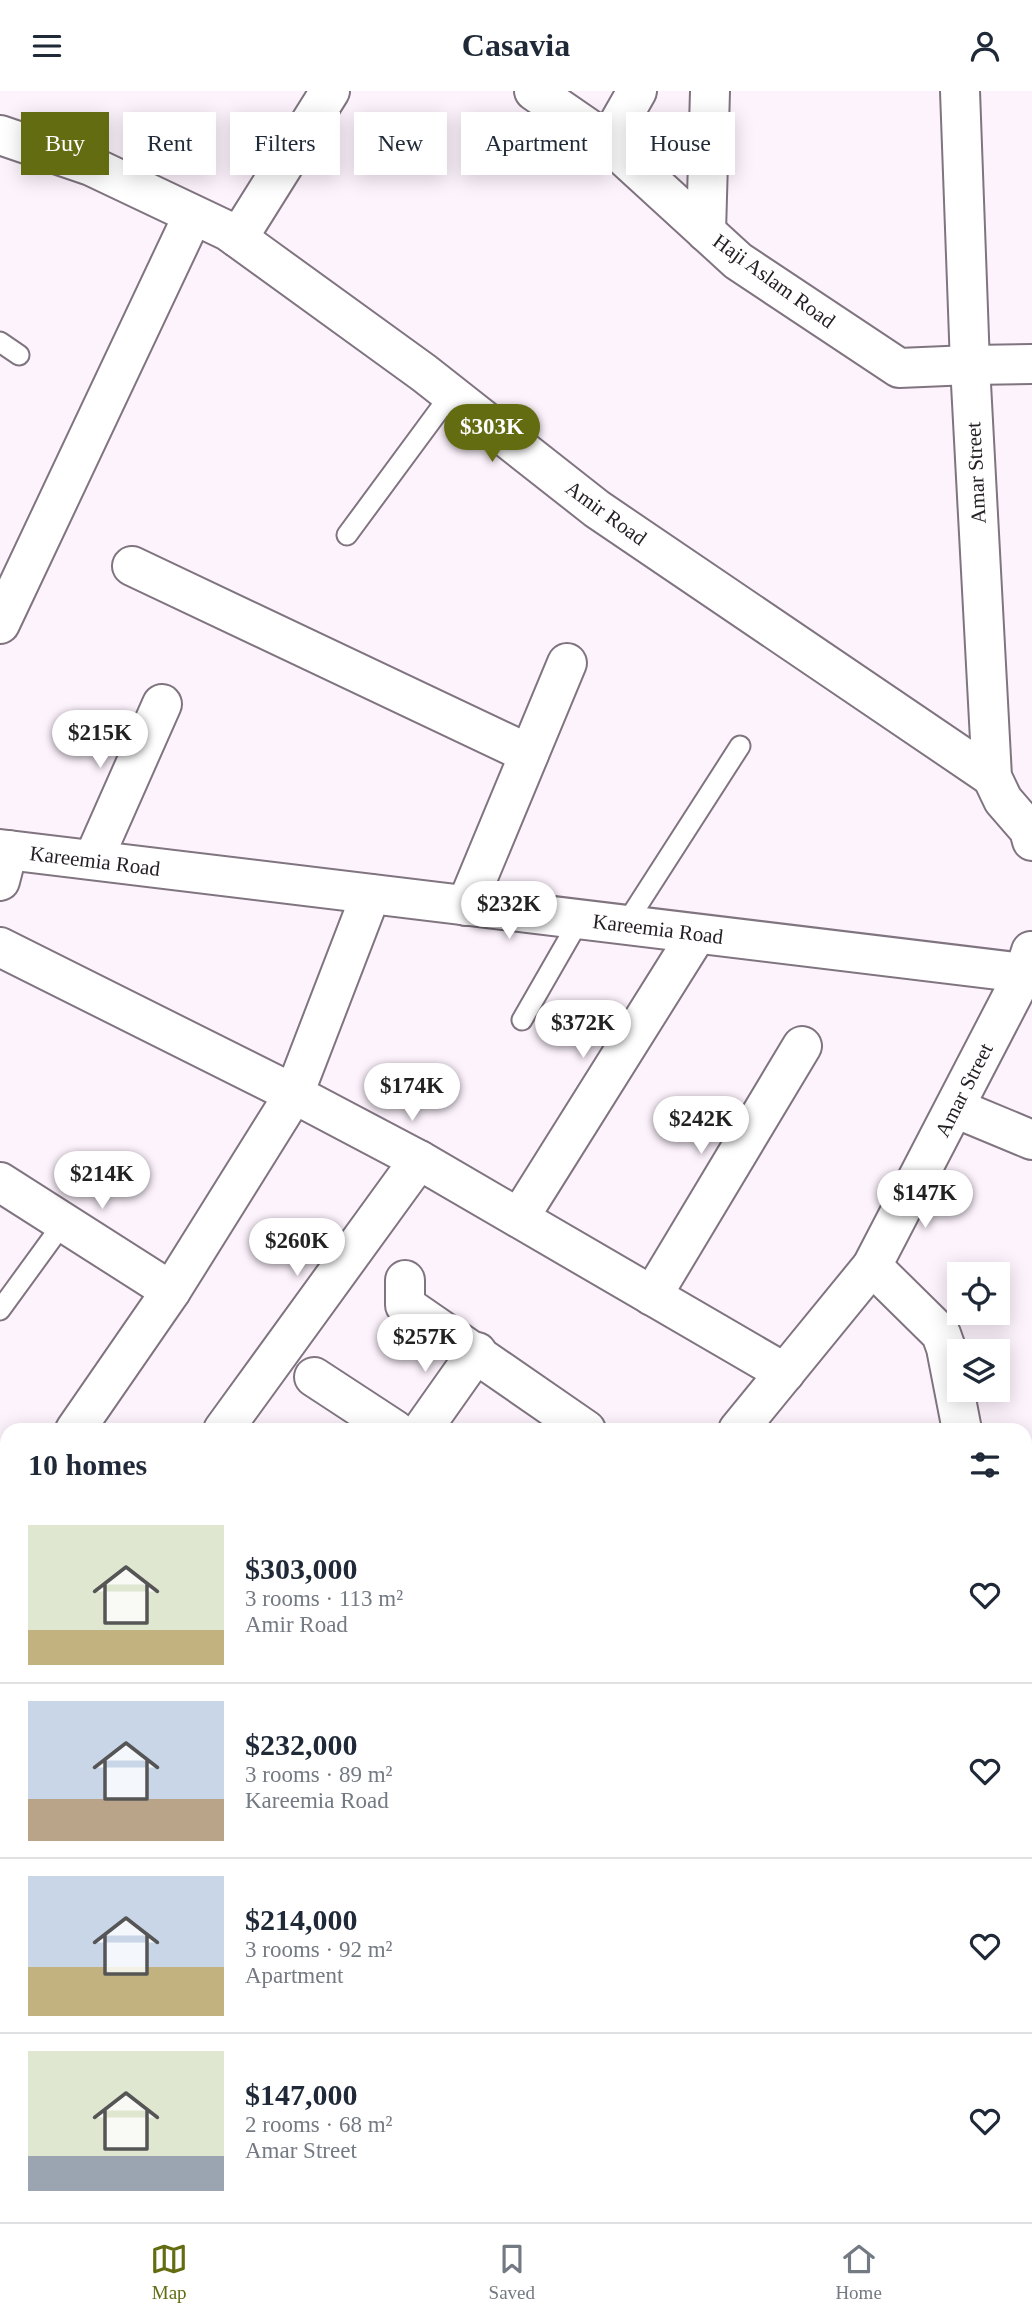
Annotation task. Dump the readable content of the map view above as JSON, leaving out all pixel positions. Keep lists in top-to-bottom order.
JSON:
{
  "streets": {
    "street": [
      "Haji Aslam Road",
      "Amar Street",
      "Amir Road",
      "Kareemia Road"
    ]
  },
  "crossings": [
    ["Haji Aslam Road", "Amar Street"],
    ["Amar Street", "Amir Road"],
    ["Amar Street", "Kareemia Road"]
  ],
  "page": {
    "header": "Casavia",
    "chip": [
      "Buy",
      "Rent",
      "Filters",
      "New",
      "Apartment",
      "House"
    ],
    "price": [
      "$303K",
      "$215K",
      "$232K",
      "$372K",
      "$174K",
      "$242K",
      "$214K",
      "$147K",
      "$260K",
      "$257K"
    ],
    "heading": "10 homes",
    "list": [
      {
        "name": "$303,000",
        "note": "3 rooms · 113 m² · Amir Road"
      },
      {
        "name": "$232,000",
        "note": "3 rooms · 89 m² · Kareemia Road"
      },
      {
        "name": "$214,000",
        "note": "3 rooms · 92 m² · Apartment"
      },
      {
        "name": "$147,000",
        "note": "2 rooms · 68 m² · Amar Street"
      }
    ],
    "tabs": ["Map", "Saved", "Home"]
  }
}
